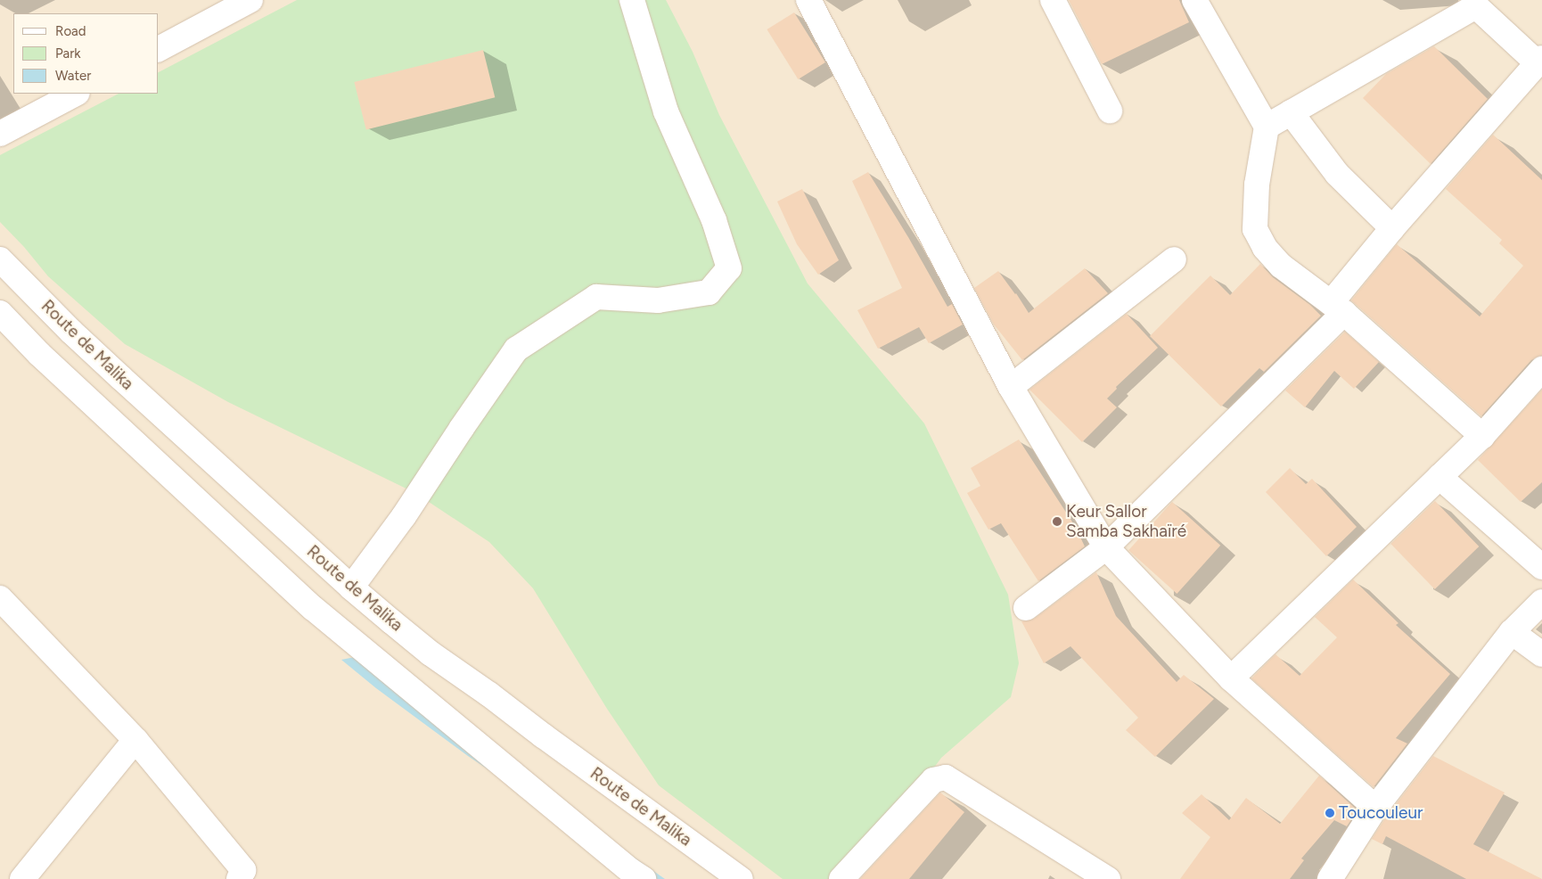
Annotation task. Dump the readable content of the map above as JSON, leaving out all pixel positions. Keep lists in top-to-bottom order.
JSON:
{
  "streets": {
    "street": ["Route de Malika"]
  },
  "places": ["Keur Sallor Samba Sakhaïré", "Toucouleur"],
  "legend": ["Road", "Park", "Water"]
}
